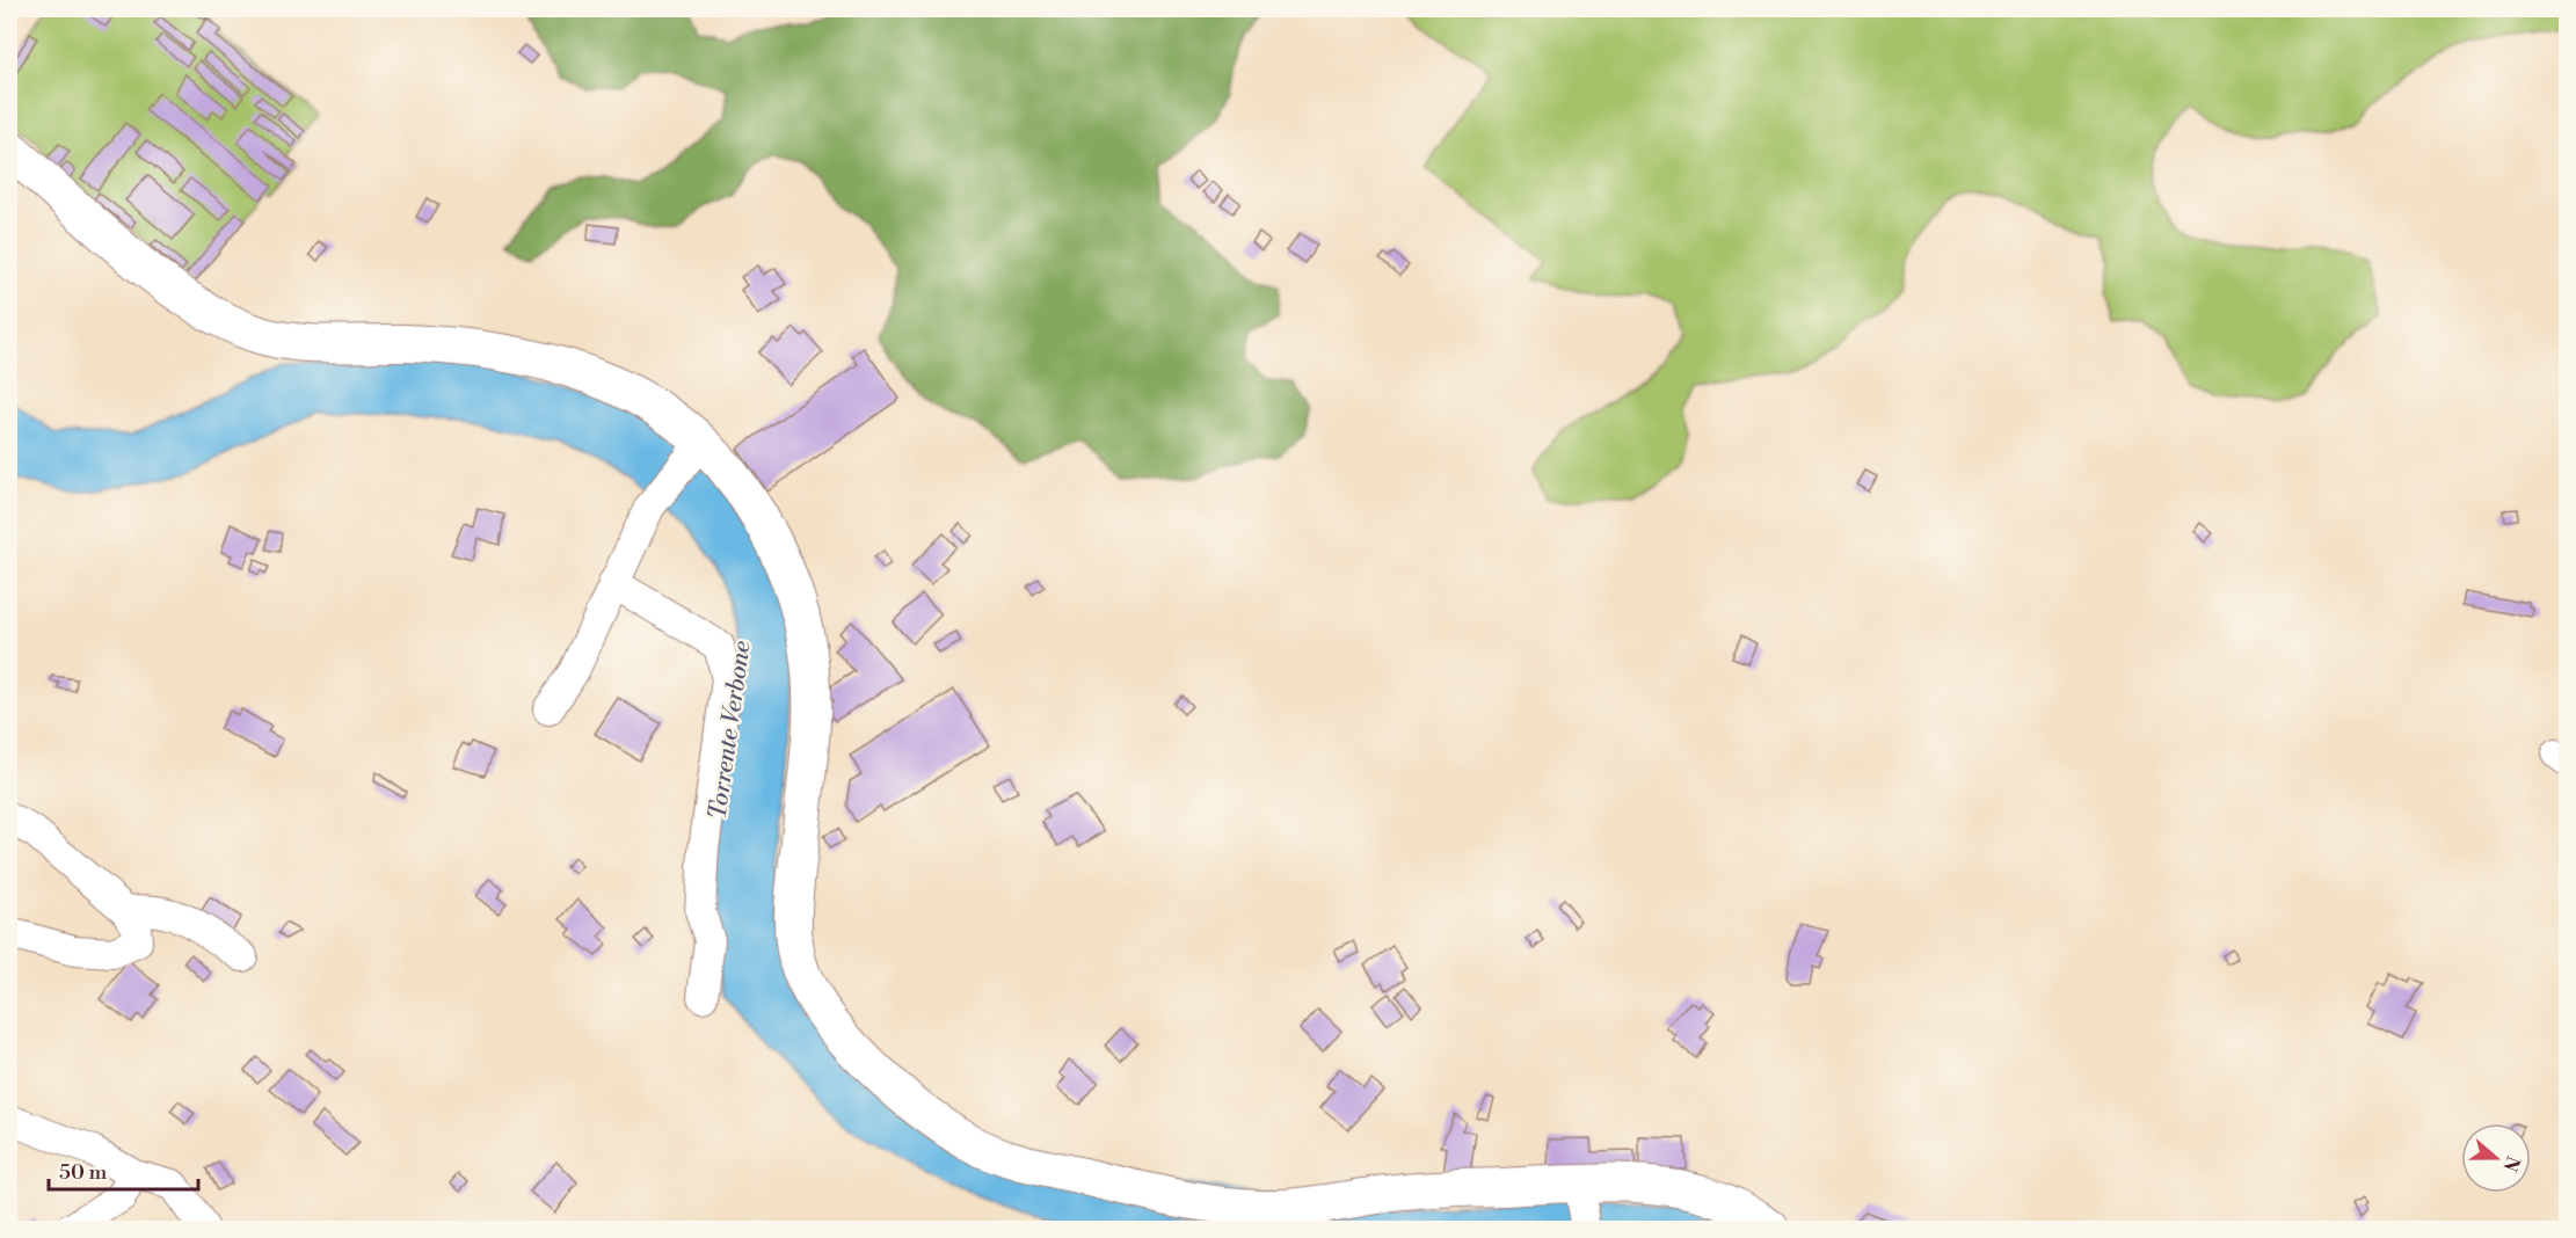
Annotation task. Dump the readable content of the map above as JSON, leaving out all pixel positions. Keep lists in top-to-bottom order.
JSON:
{
  "water": ["Torrente Verbone"],
  "scale_bar": "50 m",
  "north": "right"
}
